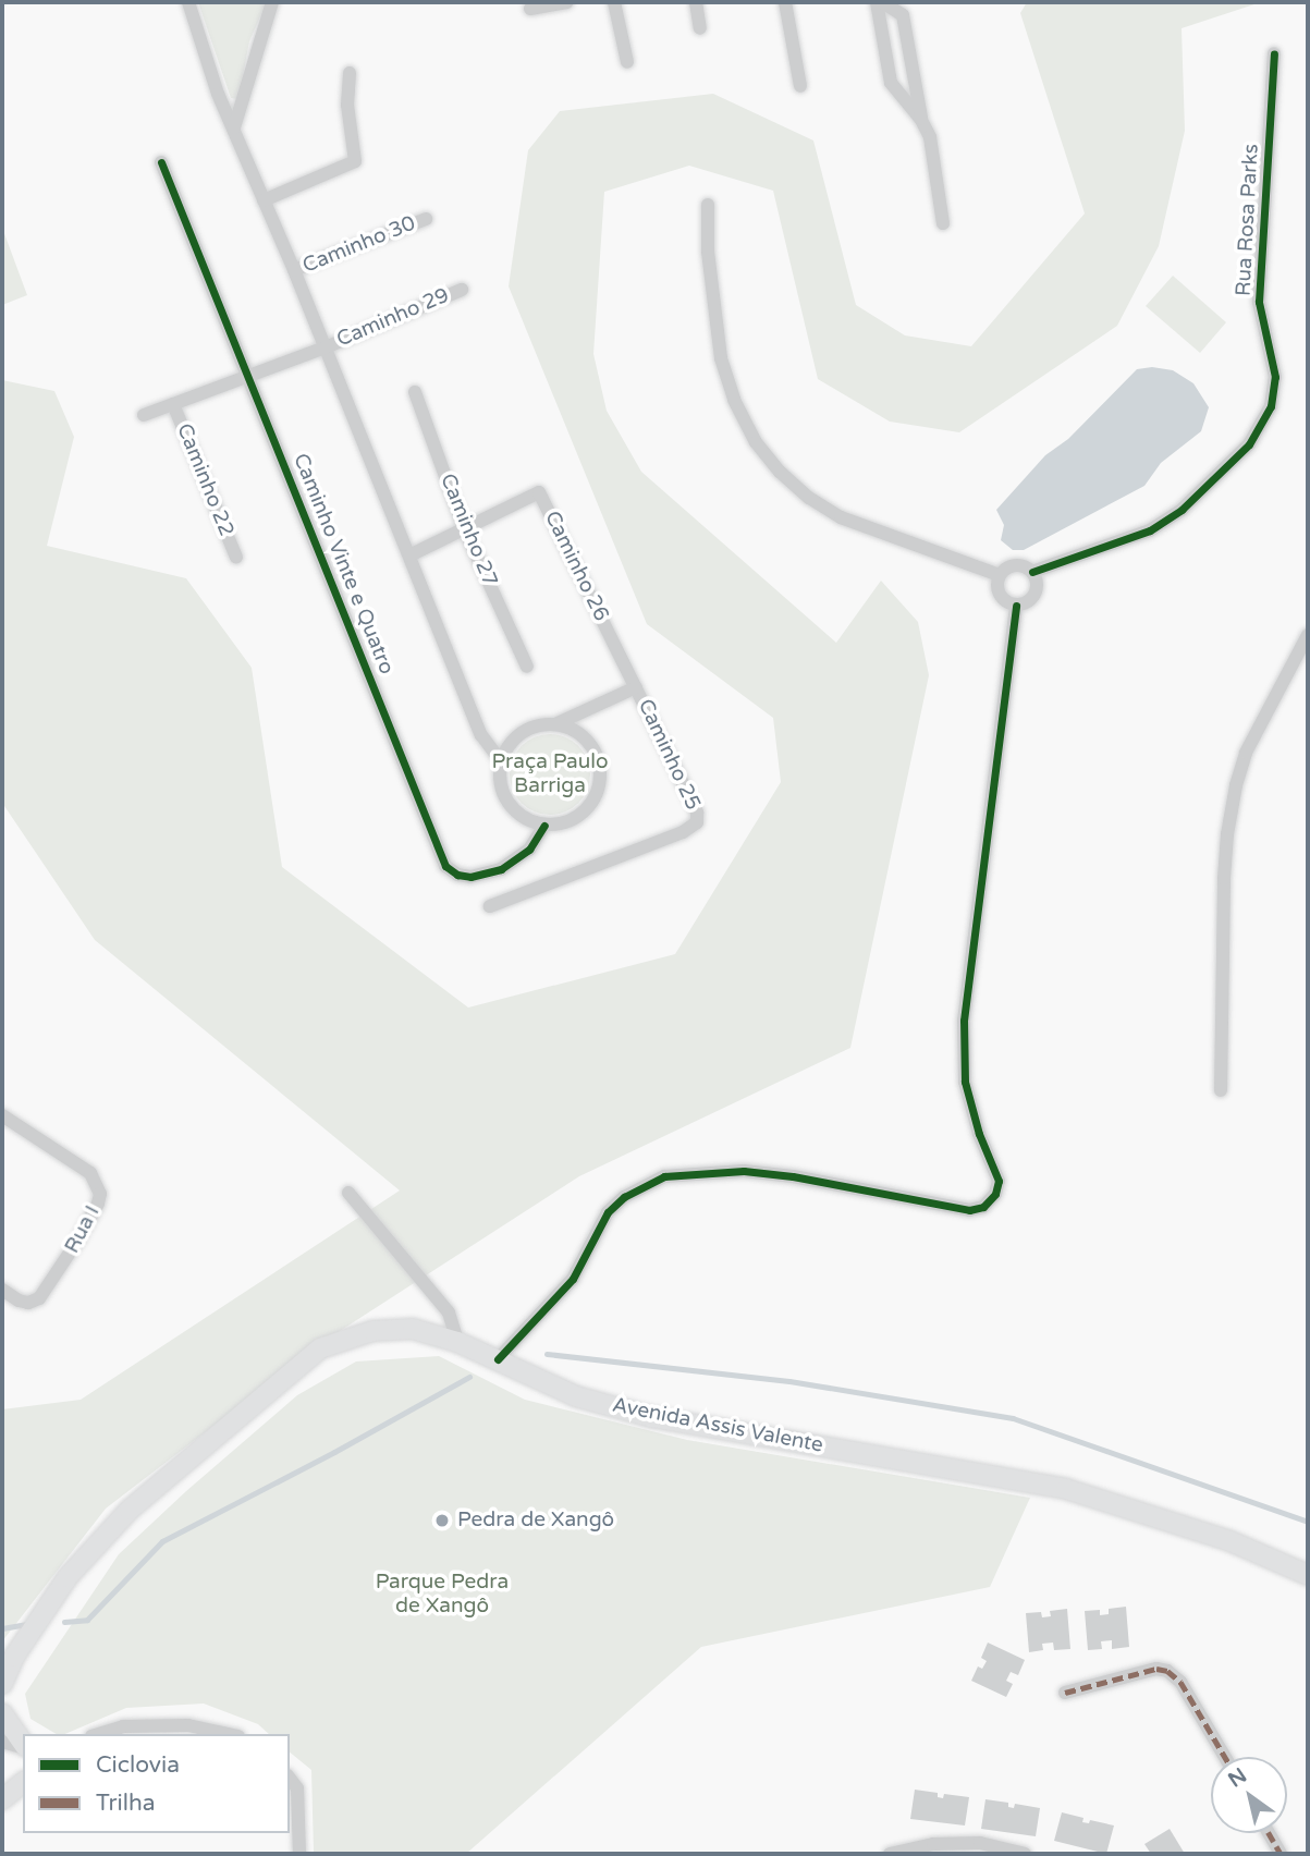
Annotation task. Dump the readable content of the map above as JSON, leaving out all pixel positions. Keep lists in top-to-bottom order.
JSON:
{
  "streets": {
    "main road": ["Avenida Assis Valente"],
    "street": [
      "Rua Rosa Parks",
      "Caminho 30",
      "Caminho 29",
      "Caminho 22",
      "Caminho 27",
      "Caminho Vinte e Quatro",
      "Caminho 26",
      "Caminho 25",
      "Rua I"
    ]
  },
  "crossings": [
    ["Caminho 29", "Caminho 22"],
    ["Caminho 29", "Caminho Vinte e Quatro"],
    ["Caminho 27", "Caminho 26"],
    ["Caminho Vinte e Quatro", "Caminho 25"],
    ["Caminho 26", "Caminho 25"]
  ],
  "parks": ["Praça Paulo Barriga", "Parque Pedra de Xangô"],
  "places": ["Pedra de Xangô"],
  "legend": ["Ciclovia", "Trilha"],
  "north": "top left"
}
